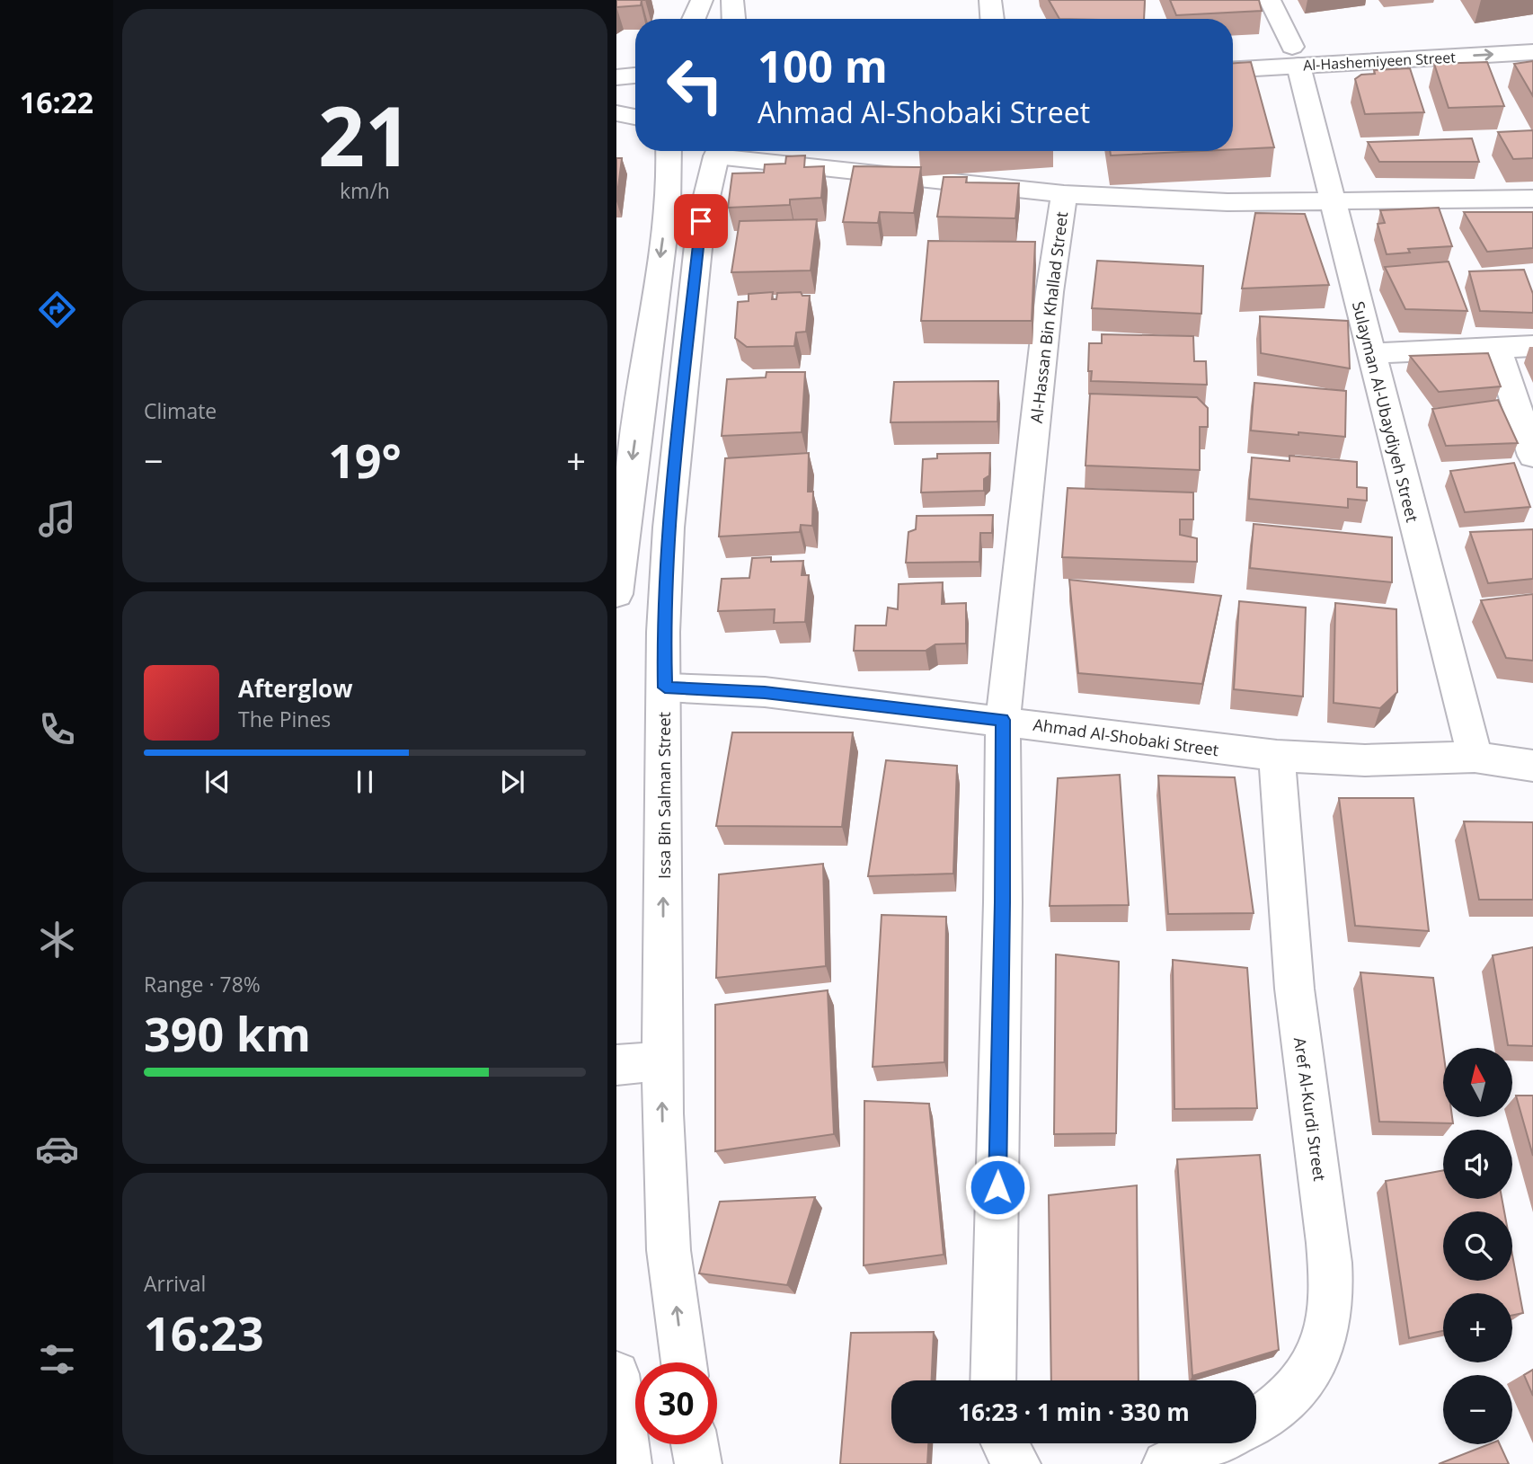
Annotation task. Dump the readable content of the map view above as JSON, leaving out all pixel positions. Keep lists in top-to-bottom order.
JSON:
{
  "streets": {
    "street": [
      "Al-Hashemiyeen Street",
      "Al-Hassan Bin Khallad Street",
      "Sulayman Al-Ubaydiyeh Street",
      "Ahmad Al-Shobaki Street",
      "Issa Bin Salman Street",
      "Aref Al-Kurdi Street"
    ]
  },
  "crossings": [
    ["Al-Hashemiyeen Street", "Sulayman Al-Ubaydiyeh Street"],
    ["Al-Hassan Bin Khallad Street", "Sulayman Al-Ubaydiyeh Street"],
    ["Al-Hassan Bin Khallad Street", "Ahmad Al-Shobaki Street"],
    ["Sulayman Al-Ubaydiyeh Street", "Ahmad Al-Shobaki Street"],
    ["Ahmad Al-Shobaki Street", "Issa Bin Salman Street"],
    ["Ahmad Al-Shobaki Street", "Aref Al-Kurdi Street"]
  ],
  "one_way": ["Issa Bin Salman Street"],
  "north": "top",
  "page": {
    "tabs": "16:22",
    "tile": [
      ["21", "km/h"],
      "Climate",
      ["Range · 78%", "390 km"],
      ["Arrival", "16:23"]
    ],
    "turn": ["100 m", "Ahmad Al-Shobaki Street"],
    "heat": ["−", "19°", "+"],
    "song": ["Afterglow", "The Pines"],
    "map_buttons": ["+", "−"],
    "limit": "30",
    "trip": "16:23 · 1 min · 330 m"
  }
}
